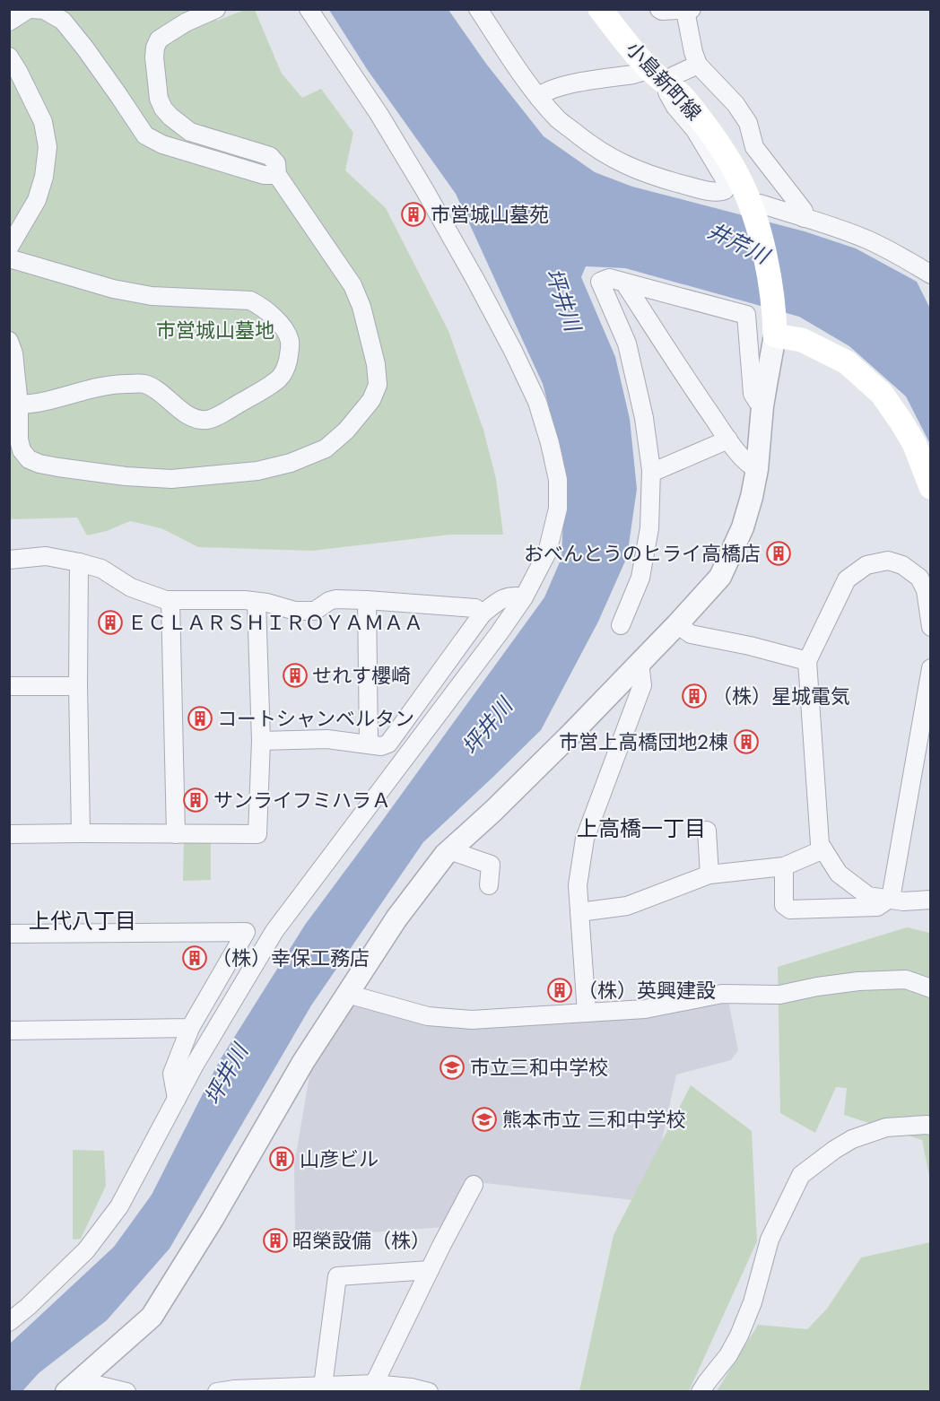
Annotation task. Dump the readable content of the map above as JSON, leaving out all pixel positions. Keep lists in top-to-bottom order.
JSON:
{
  "streets": {
    "main road": ["小島新町線"]
  },
  "districts": ["上高橋一丁目", "上代八丁目"],
  "water": ["井芹川", "坪井川"],
  "parks": ["市営城山墓地"],
  "places": {
    "building": [
      "市営城山墓苑",
      "おべんとうのヒライ高橋店",
      "ＥＣＬＡＲＳＨＩＲＯＹＡＭＡＡ",
      "せれす櫻崎",
      "（株）星城電気",
      "コートシャンベルタン",
      "市営上高橋団地２棟",
      "サンライフミハラＡ",
      "（株）幸保工務店",
      "（株）英興建設",
      "山彦ビル",
      "昭榮設備（株）"
    ],
    "school or university": ["市立三和中学校", "熊本市立 三和中学校"]
  }
}
